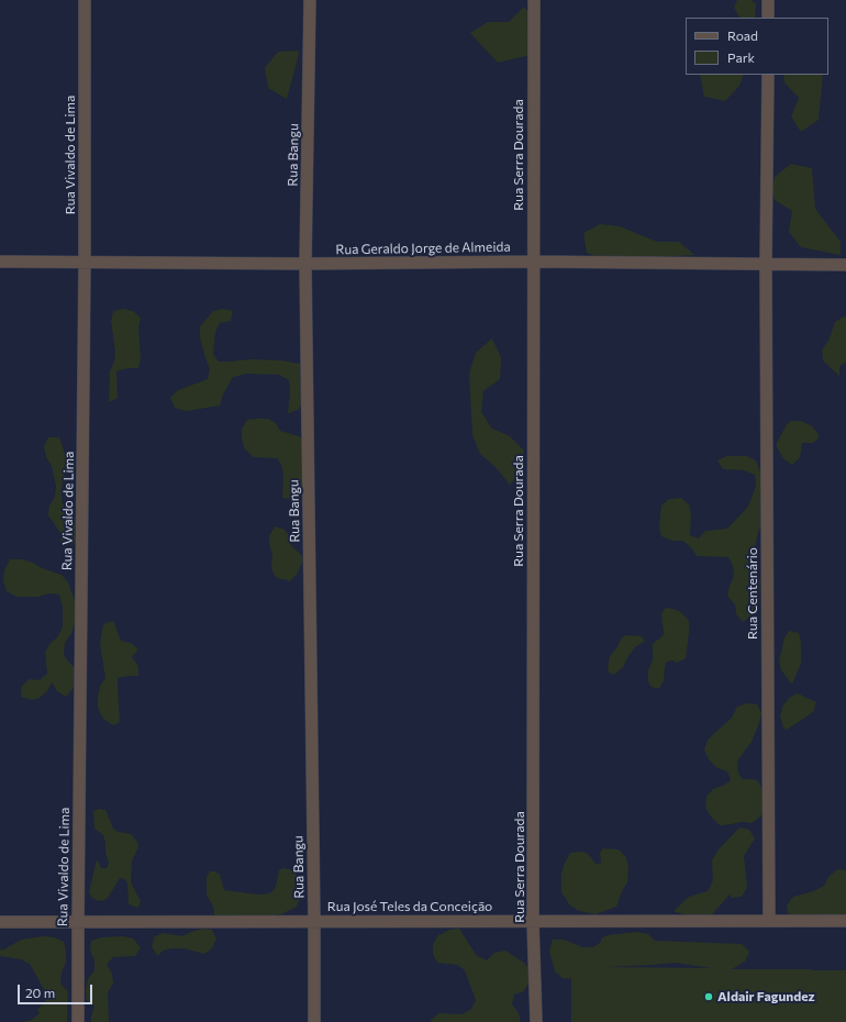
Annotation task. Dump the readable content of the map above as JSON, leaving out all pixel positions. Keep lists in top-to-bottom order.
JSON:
{
  "streets": {
    "street": [
      "Rua Vivaldo de Lima",
      "Rua Bangu",
      "Rua Serra Dourada",
      "Rua Geraldo Jorge de Almeida",
      "Rua Centenário",
      "Rua José Teles da Conceição"
    ]
  },
  "crossings": [
    ["Rua Vivaldo de Lima", "Rua Geraldo Jorge de Almeida"],
    ["Rua Vivaldo de Lima", "Rua José Teles da Conceição"],
    ["Rua Bangu", "Rua Geraldo Jorge de Almeida"],
    ["Rua Bangu", "Rua José Teles da Conceição"],
    ["Rua Serra Dourada", "Rua Geraldo Jorge de Almeida"],
    ["Rua Serra Dourada", "Rua José Teles da Conceição"],
    ["Rua Geraldo Jorge de Almeida", "Rua Centenário"],
    ["Rua Centenário", "Rua José Teles da Conceição"]
  ],
  "places": ["Aldair Fagundez"],
  "legend": ["Road", "Park"],
  "scale_bar": "20 m"
}
